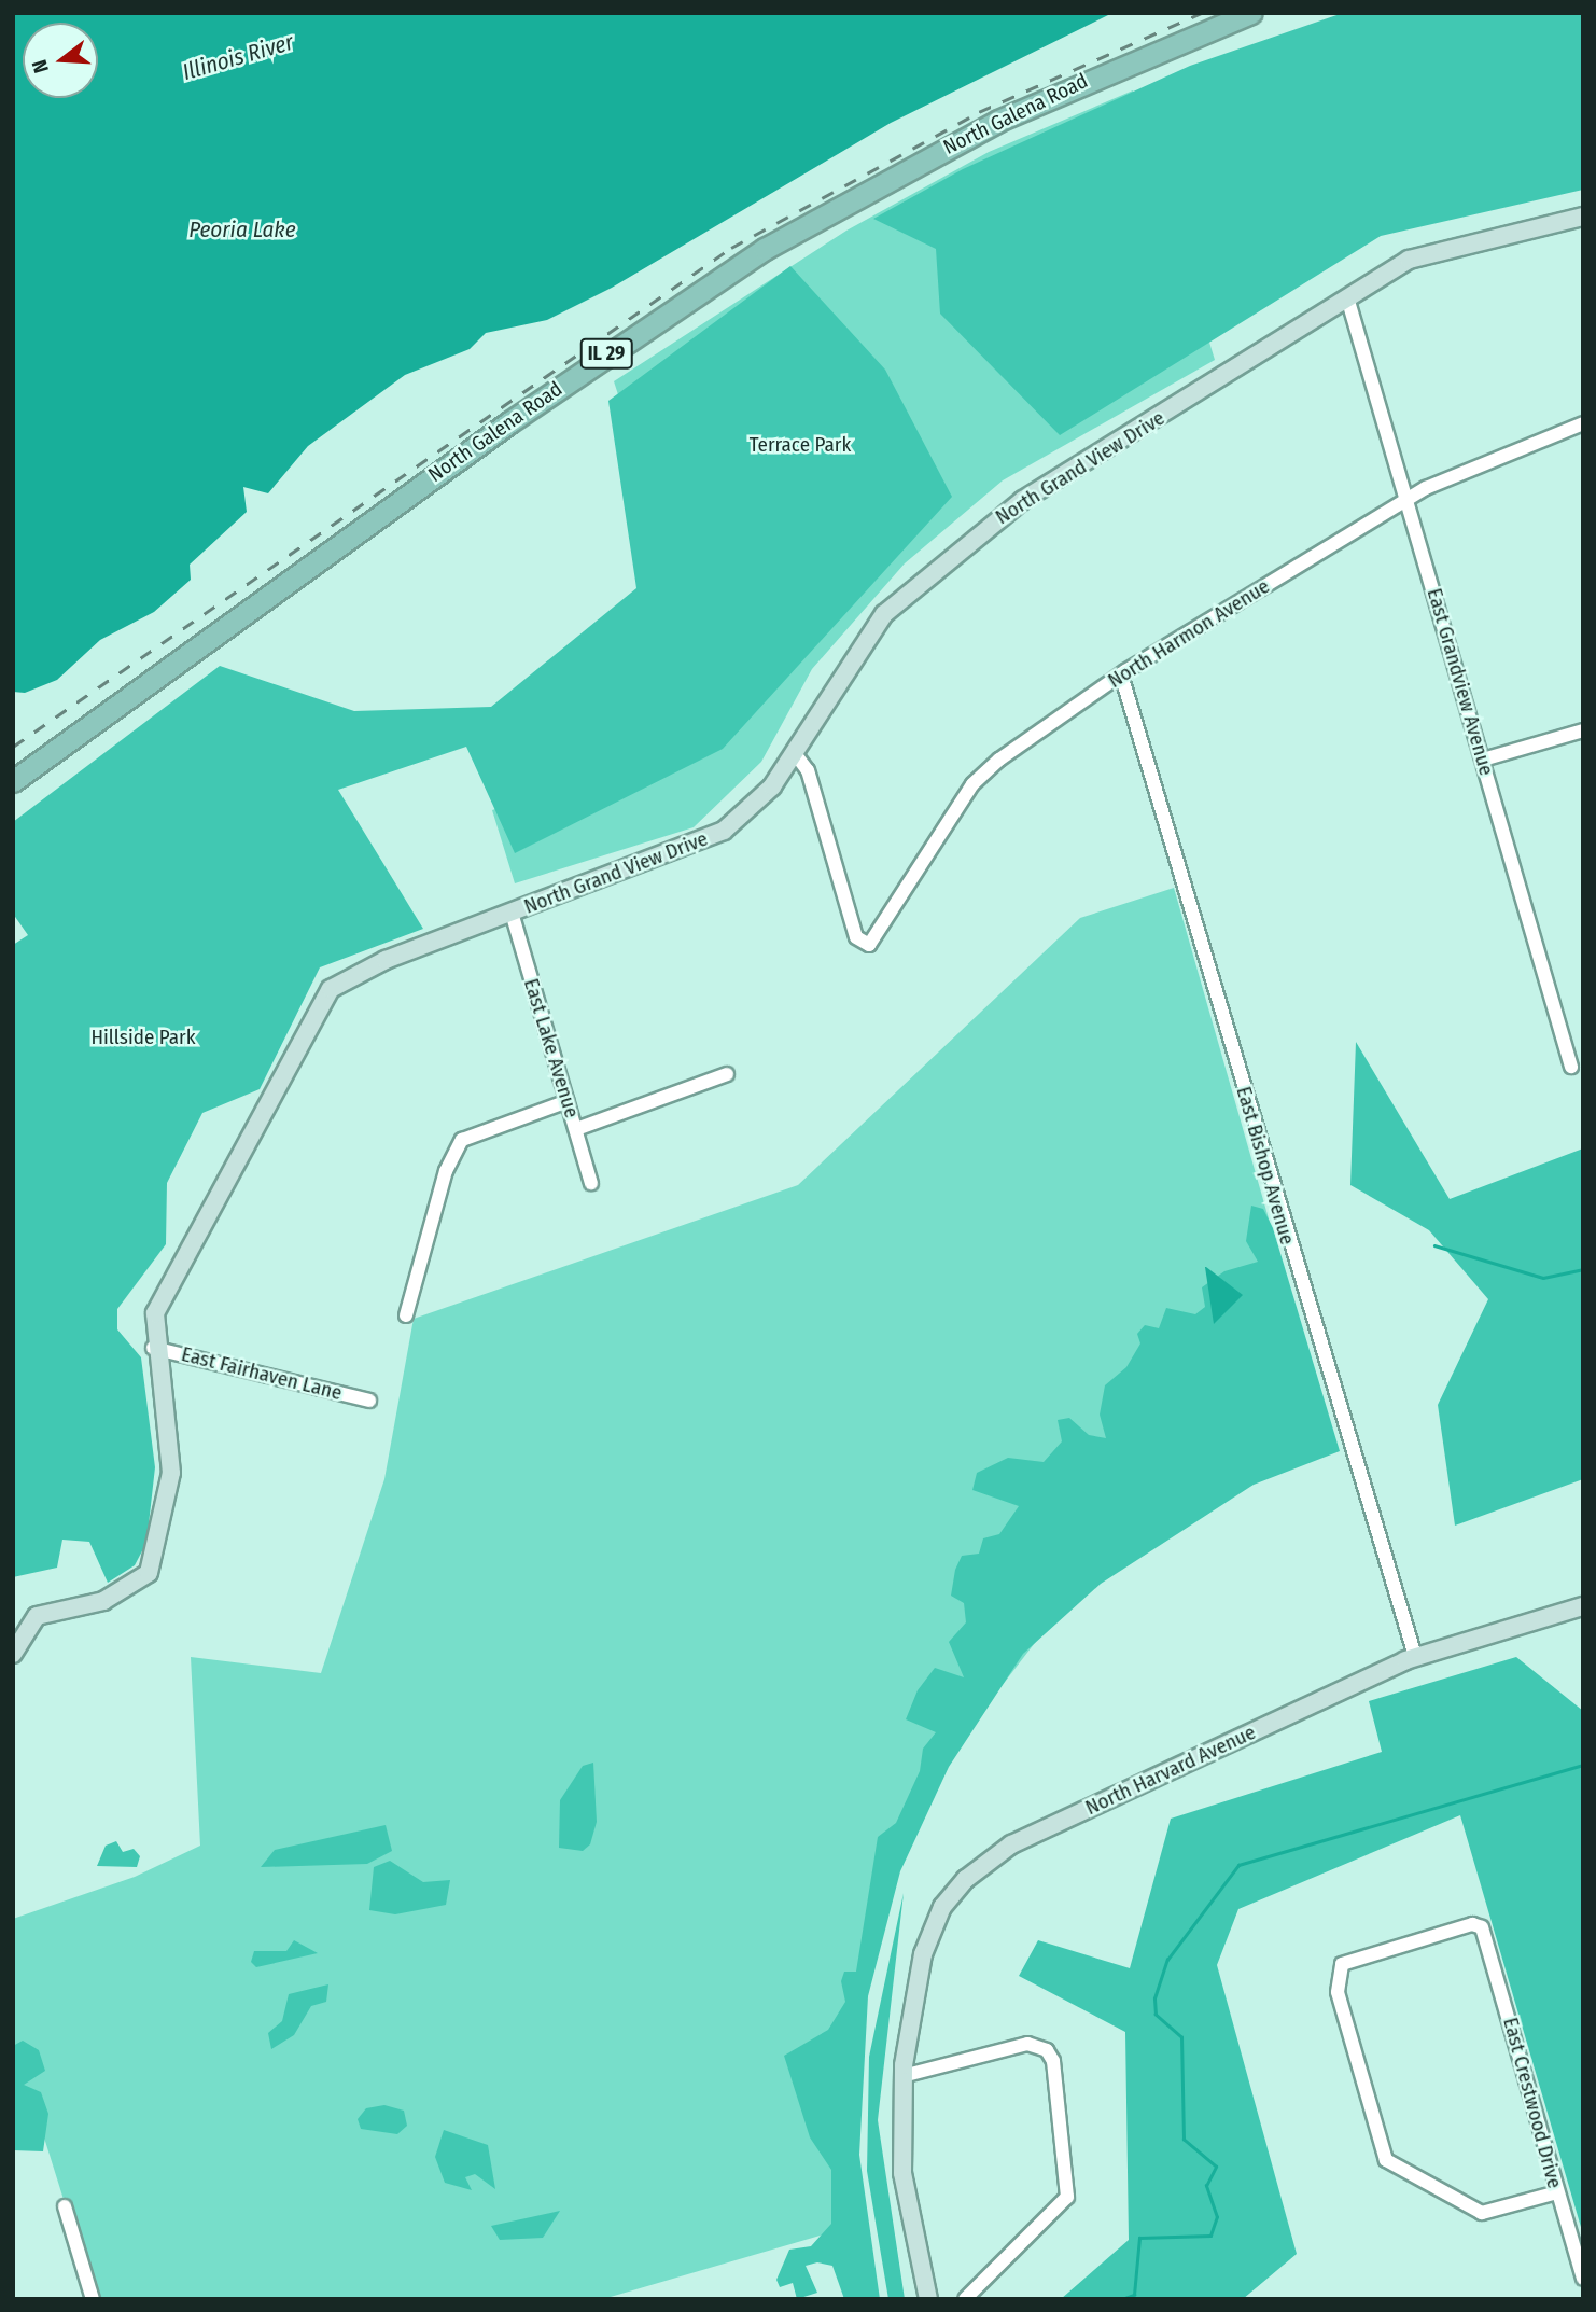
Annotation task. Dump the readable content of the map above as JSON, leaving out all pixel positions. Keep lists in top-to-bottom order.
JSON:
{
  "streets": {
    "main road": ["North Galena Road", "IL 29"],
    "street": [
      "North Grand View Drive",
      "North Harmon Avenue",
      "East Grandview Avenue",
      "East Lake Avenue",
      "East Bishop Avenue",
      "East Fairhaven Lane",
      "North Harvard Avenue",
      "East Crestwood Drive"
    ]
  },
  "crossings": [
    ["North Grand View Drive", "North Harmon Avenue"],
    ["North Grand View Drive", "East Grandview Avenue"],
    ["North Grand View Drive", "East Lake Avenue"],
    ["North Grand View Drive", "East Fairhaven Lane"],
    ["North Harmon Avenue", "East Grandview Avenue"],
    ["North Harmon Avenue", "East Bishop Avenue"],
    ["East Bishop Avenue", "North Harvard Avenue"]
  ],
  "water": ["Illinois River", "Peoria Lake"],
  "parks": ["Terrace Park", "Hillside Park"],
  "north": "left"
}
